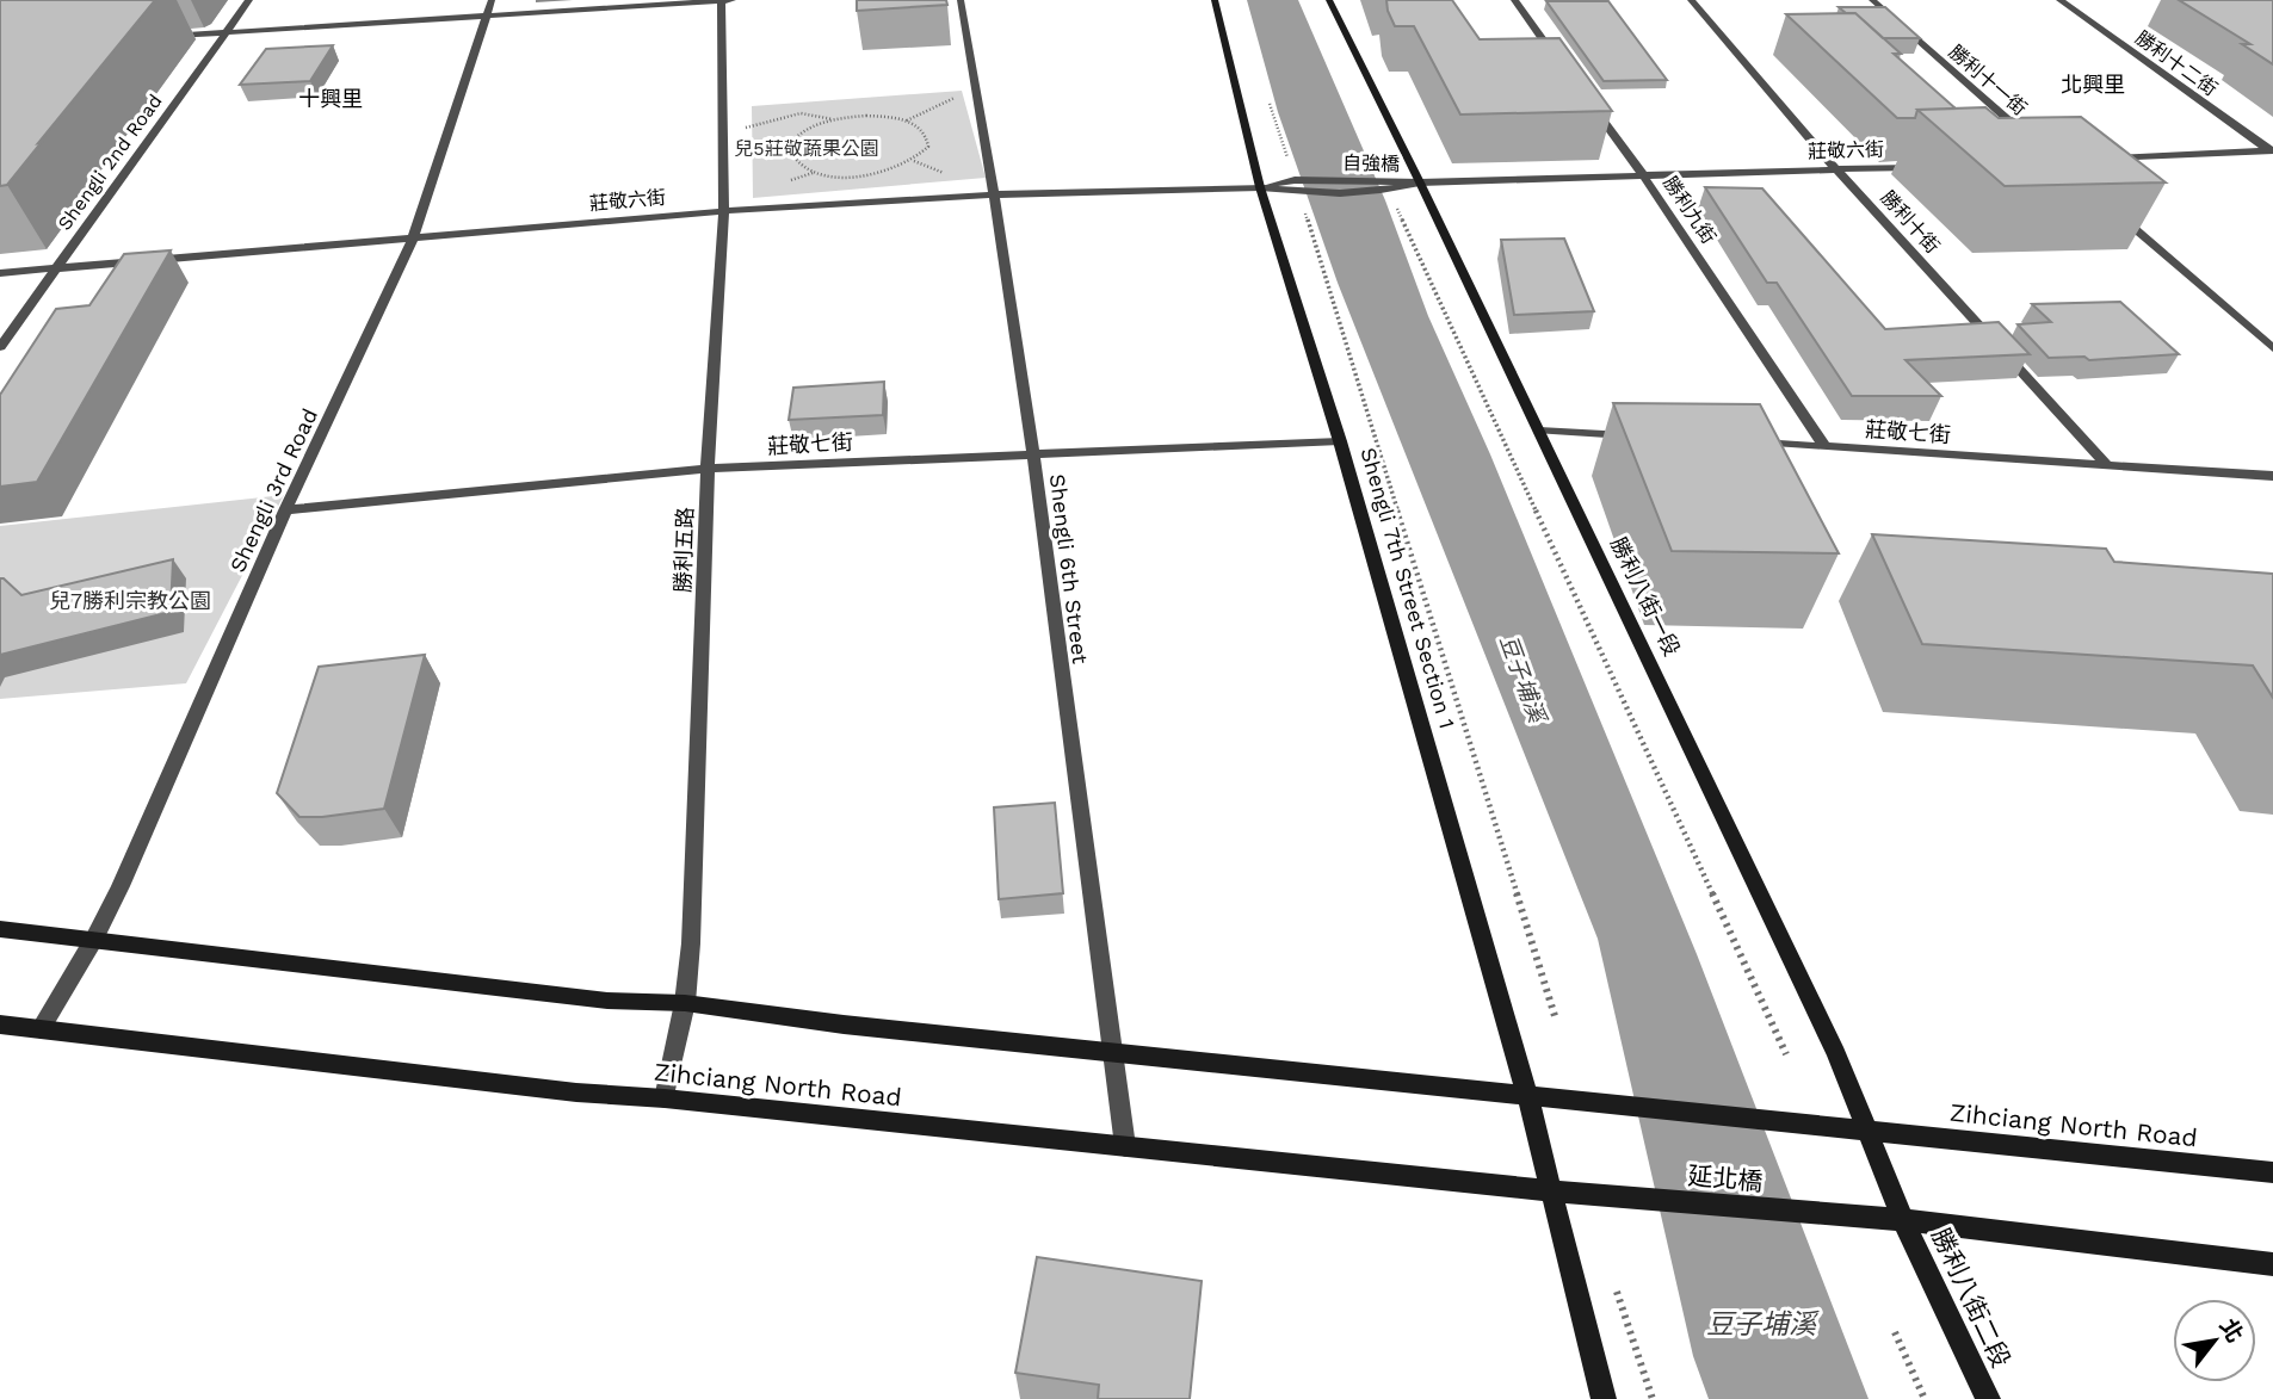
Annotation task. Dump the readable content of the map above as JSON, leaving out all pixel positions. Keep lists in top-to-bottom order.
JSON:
{
  "streets": {
    "street": [
      "勝利十二街",
      "勝利十一街",
      "莊敬六街",
      "Shengli 2nd Road",
      "自強橋",
      "勝利九街",
      "勝利十街",
      "莊敬七街",
      "Shengli 3rd Road",
      "勝利五路",
      "Shengli 6th Street",
      "Shengli 7th Street Section 1",
      "勝利八街一段",
      "Zihciang North Road",
      "延北橋",
      "勝利八街二段"
    ]
  },
  "crossings": [
    ["莊敬六街", "Shengli 2nd Road"],
    ["莊敬六街", "自強橋"],
    ["莊敬六街", "勝利九街"],
    ["莊敬六街", "勝利十街"],
    ["莊敬六街", "Shengli 3rd Road"],
    ["莊敬六街", "勝利五路"],
    ["莊敬六街", "Shengli 6th Street"],
    ["莊敬六街", "Shengli 7th Street Section 1"],
    ["莊敬六街", "勝利八街一段"],
    ["自強橋", "Shengli 7th Street Section 1"],
    ["自強橋", "勝利八街一段"],
    ["勝利九街", "莊敬七街"],
    ["勝利十街", "莊敬七街"],
    ["莊敬七街", "Shengli 3rd Road"],
    ["莊敬七街", "勝利五路"],
    ["莊敬七街", "Shengli 6th Street"],
    ["莊敬七街", "Shengli 7th Street Section 1"],
    ["Shengli 3rd Road", "Zihciang North Road"],
    ["勝利五路", "Zihciang North Road"],
    ["Shengli 6th Street", "Zihciang North Road"],
    ["Shengli 7th Street Section 1", "Zihciang North Road"],
    ["Shengli 7th Street Section 1", "延北橋"],
    ["勝利八街一段", "Zihciang North Road"],
    ["勝利八街一段", "延北橋"],
    ["勝利八街一段", "勝利八街二段"],
    ["Zihciang North Road", "延北橋"],
    ["延北橋", "勝利八街二段"]
  ],
  "districts": ["北興里", "十興里"],
  "water": ["豆子埔溪"],
  "parks": ["兒5莊敬蔬果公園", "兒7勝利宗教公園"],
  "north": "top right"
}
